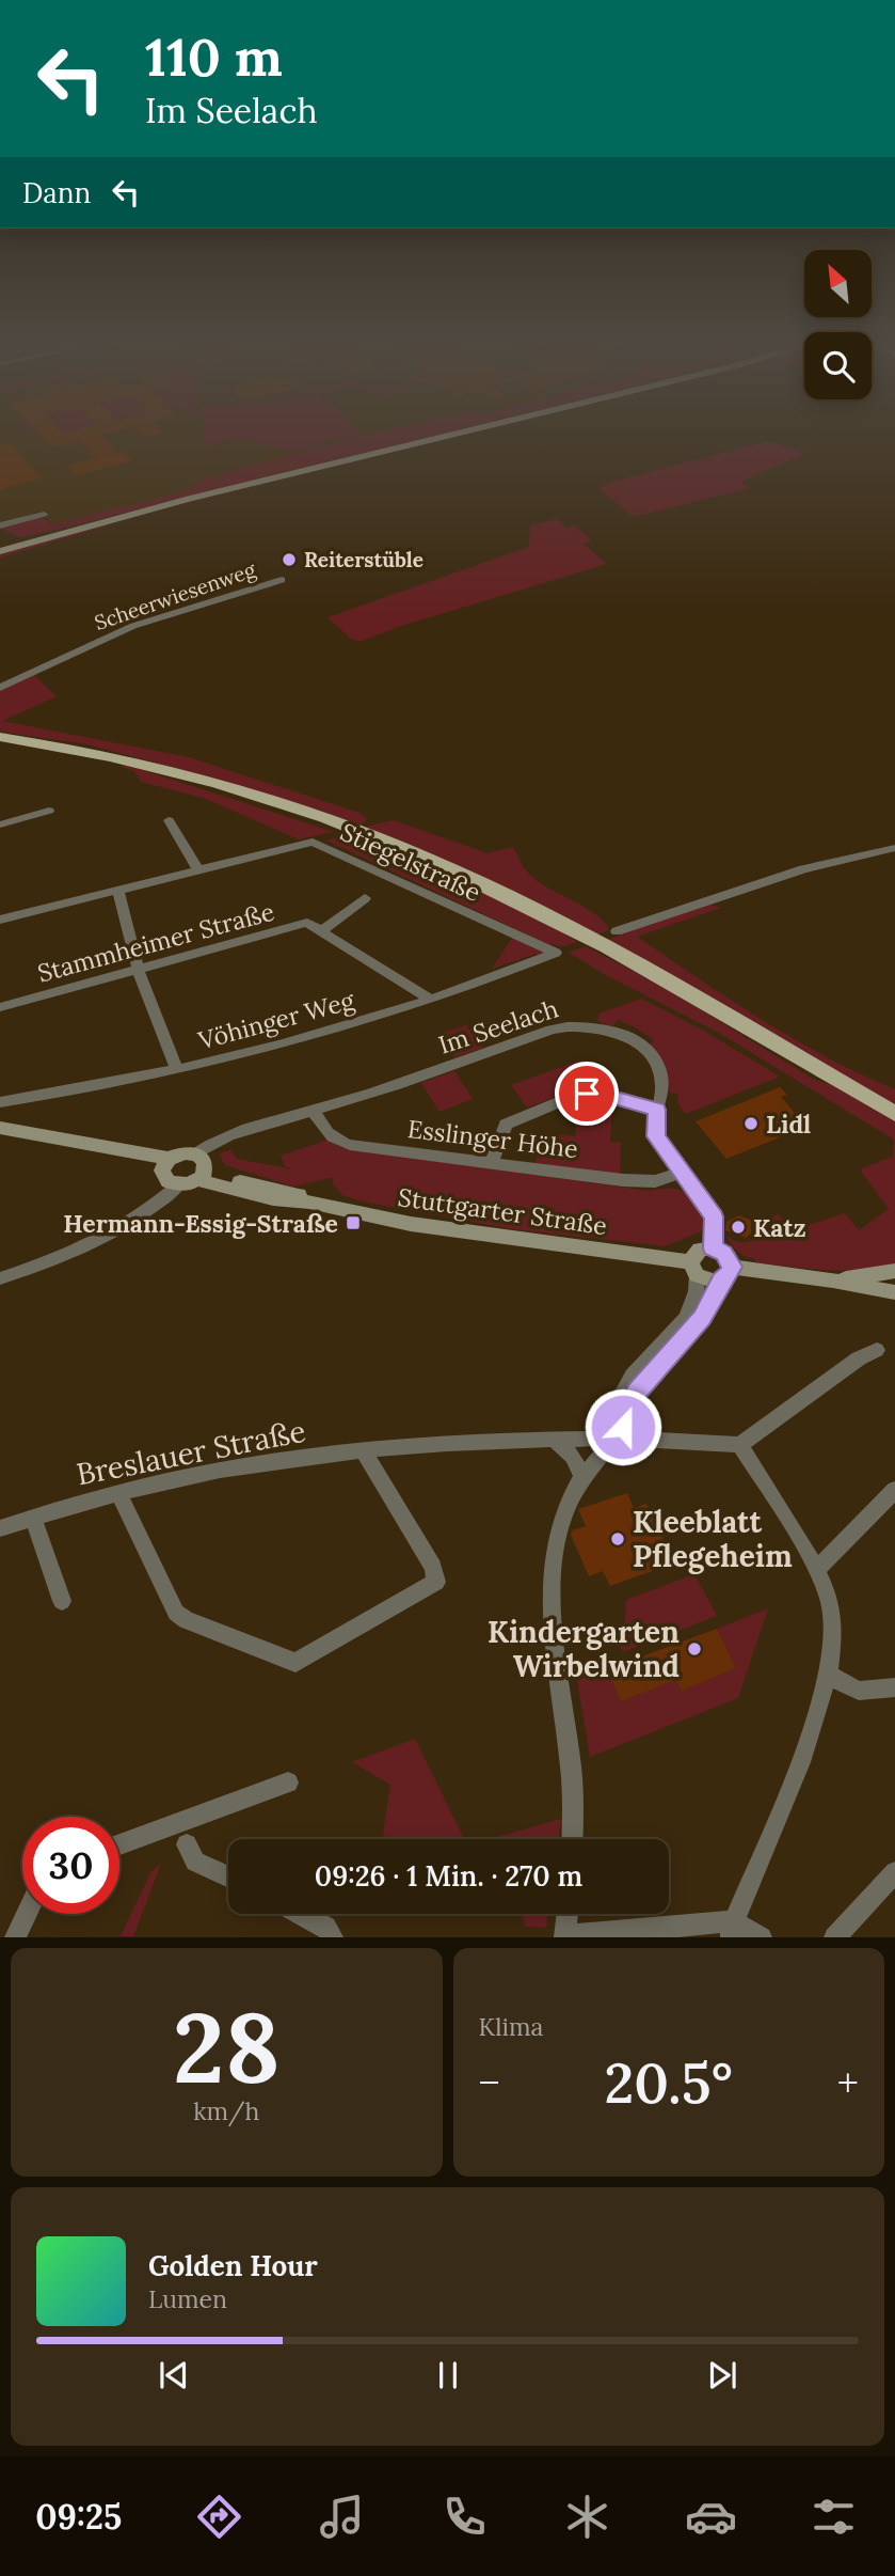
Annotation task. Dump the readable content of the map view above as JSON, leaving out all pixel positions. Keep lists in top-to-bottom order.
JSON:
{
  "streets": {
    "main road": ["Stuttgarter Straße"],
    "street": [
      "Scheerwiesenweg",
      "Stiegelstraße",
      "Stammheimer Straße",
      "Vöhinger Weg",
      "Im Seelach",
      "Esslinger Höhe",
      "Breslauer Straße"
    ]
  },
  "crossings": [
    ["Stiegelstraße", "Vöhinger Weg"],
    ["Stammheimer Straße", "Vöhinger Weg"],
    ["Im Seelach", "Esslinger Höhe"],
    ["Im Seelach", "Stuttgarter Straße"]
  ],
  "places": {
    "other": [
      "Reiterstüble",
      "Lidl",
      "Katz",
      "Kleeblatt Pflegeheim",
      "Kindergarten Wirbelwind"
    ],
    "transit": ["Hermann-Essig-Straße"]
  },
  "north": "top left",
  "page": {
    "turn": ["110 m", "Im Seelach"],
    "then": "Dann",
    "limit": "30",
    "trip": "09:26 · 1 Min. · 270 m",
    "tile": [
      ["28", "km/h"],
      "Klima"
    ],
    "heat": ["−", "20.5°", "+"],
    "song": ["Golden Hour", "Lumen"],
    "tabs": "09:25"
  }
}
